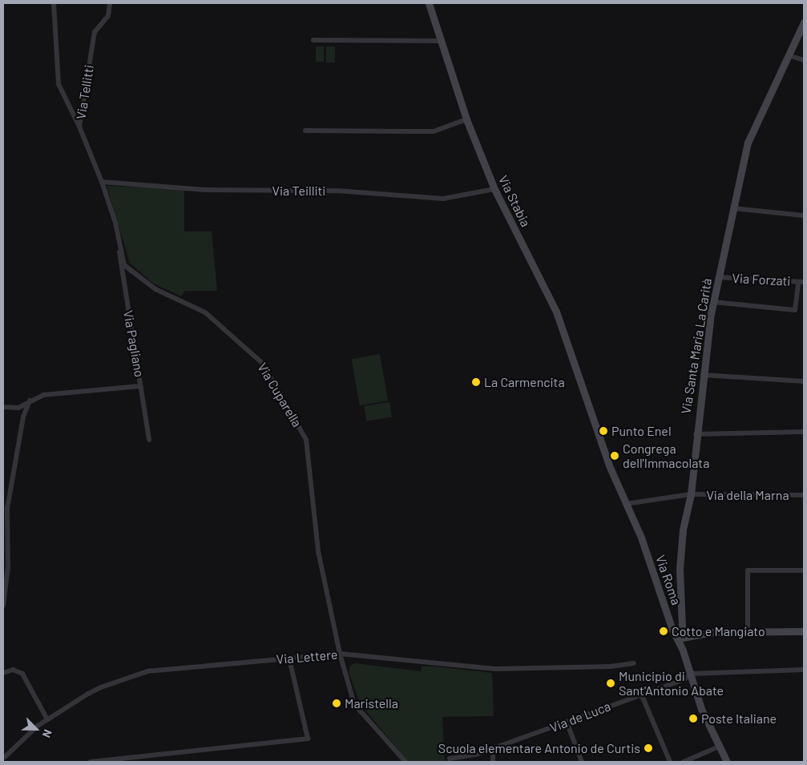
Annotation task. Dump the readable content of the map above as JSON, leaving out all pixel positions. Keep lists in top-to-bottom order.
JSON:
{
  "streets": {
    "main road": ["Via Stabia", "Via Santa Maria La Carità", "Via Roma"],
    "street": [
      "Via Tellitti",
      "Via Teilliti",
      "Via Forzati",
      "Via Pagliano",
      "Via Cuparella",
      "Via della Marna",
      "Via Lettere",
      "Via de Luca"
    ]
  },
  "crossings": [
    ["Via Tellitti", "Via Teilliti"],
    ["Via Tellitti", "Via Cuparella"],
    ["Via Teilliti", "Via Stabia"],
    ["Via Teilliti", "Via Cuparella"],
    ["Via Stabia", "Via Roma"],
    ["Via Forzati", "Via Santa Maria La Carità"],
    ["Via Pagliano", "Via Cuparella"],
    ["Via Santa Maria La Carità", "Via della Marna"],
    ["Via Santa Maria La Carità", "Via Roma"],
    ["Via Cuparella", "Via Lettere"],
    ["Via della Marna", "Via Roma"],
    ["Via Roma", "Via de Luca"]
  ],
  "places": [
    "La Carmencita",
    "Punto Enel",
    "Congrega dell'Immacolata",
    "Cotto e Mangiato",
    "Municipio di Sant'Antonio Abate",
    "Maristella",
    "Poste Italiane",
    "Scuola elementare Antonio de Curtis"
  ],
  "north": "bottom right"
}
